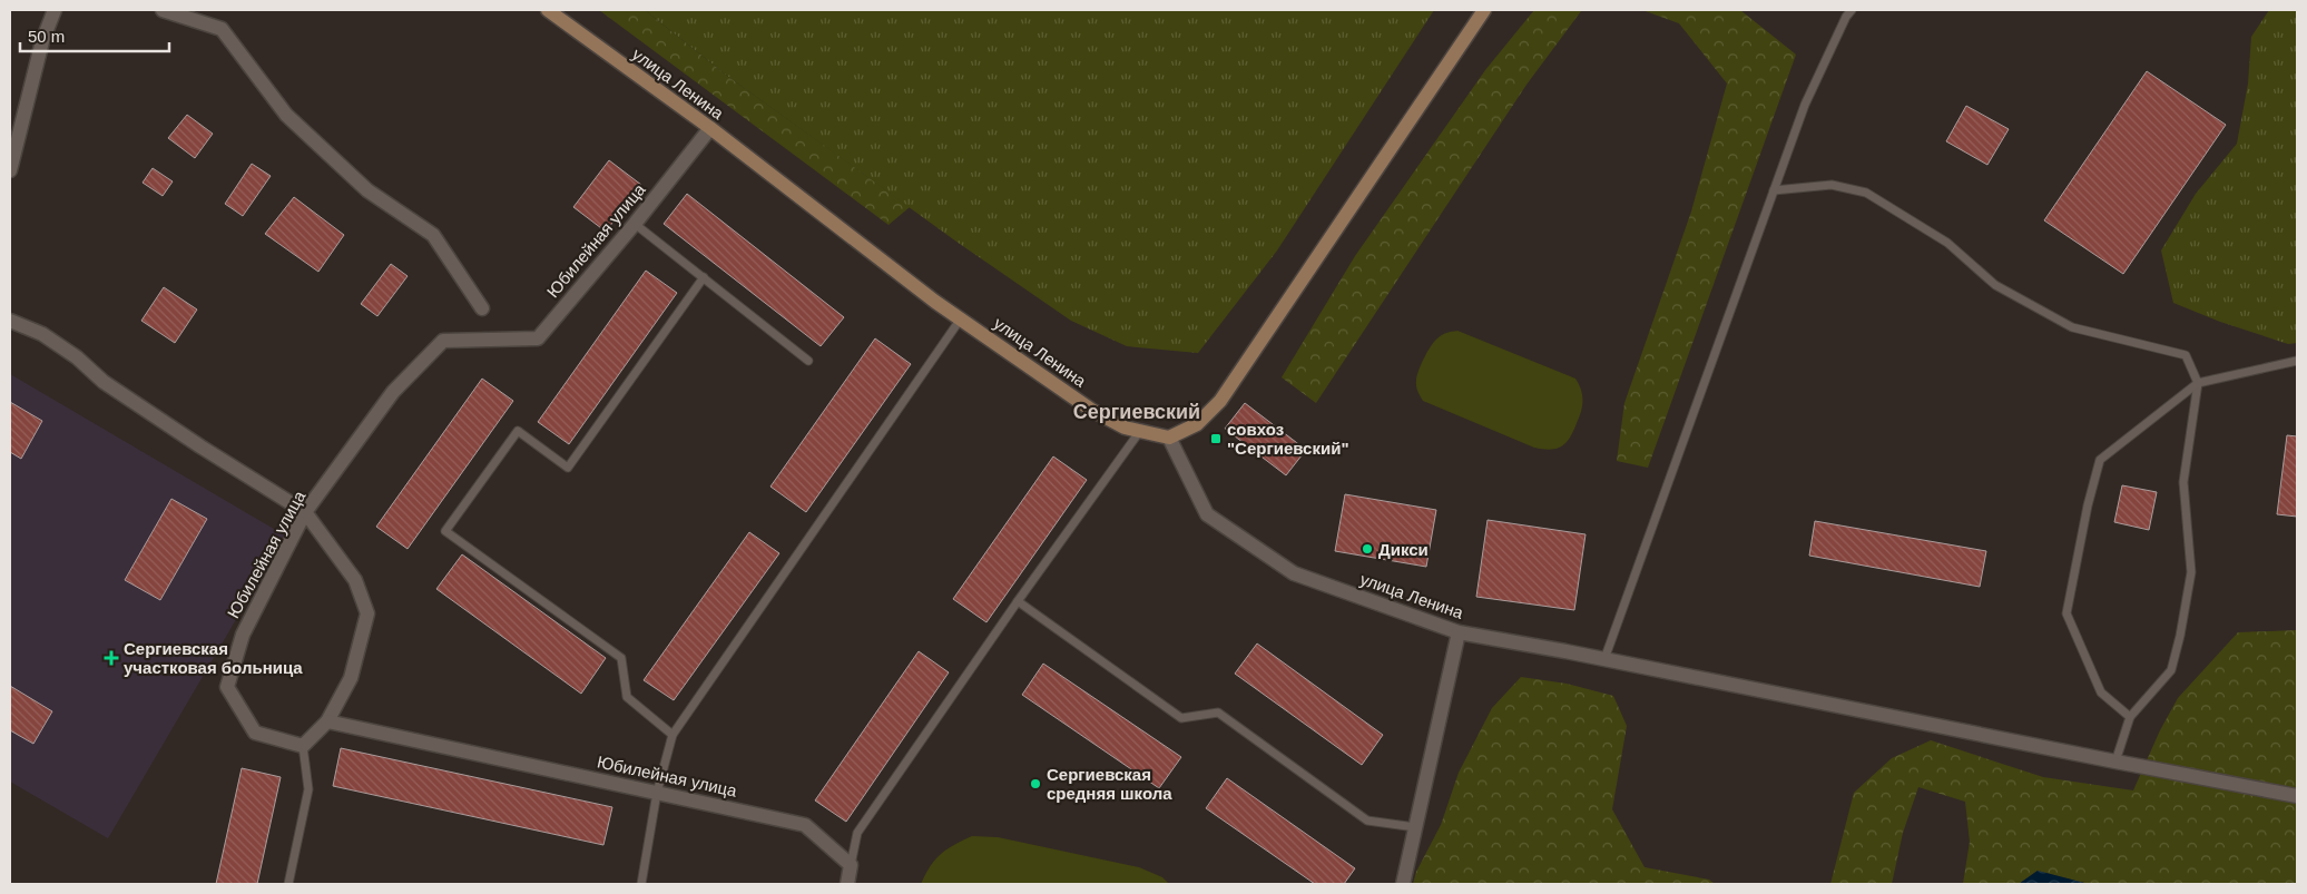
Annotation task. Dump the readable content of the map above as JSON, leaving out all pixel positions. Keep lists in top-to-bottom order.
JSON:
{
  "streets": {
    "street": ["улица Ленина", "Юбилейная улица"]
  },
  "crossings": [
    ["улица Ленина", "Юбилейная улица"]
  ],
  "districts": ["Сергиевский"],
  "places": {
    "transit": ["совхоз \"Сергиевский\""],
    "other": ["Дикси", "Сергиевская средняя школа"],
    "health": ["Сергиевская участковая больница"]
  },
  "scale_bar": "50 m"
}
